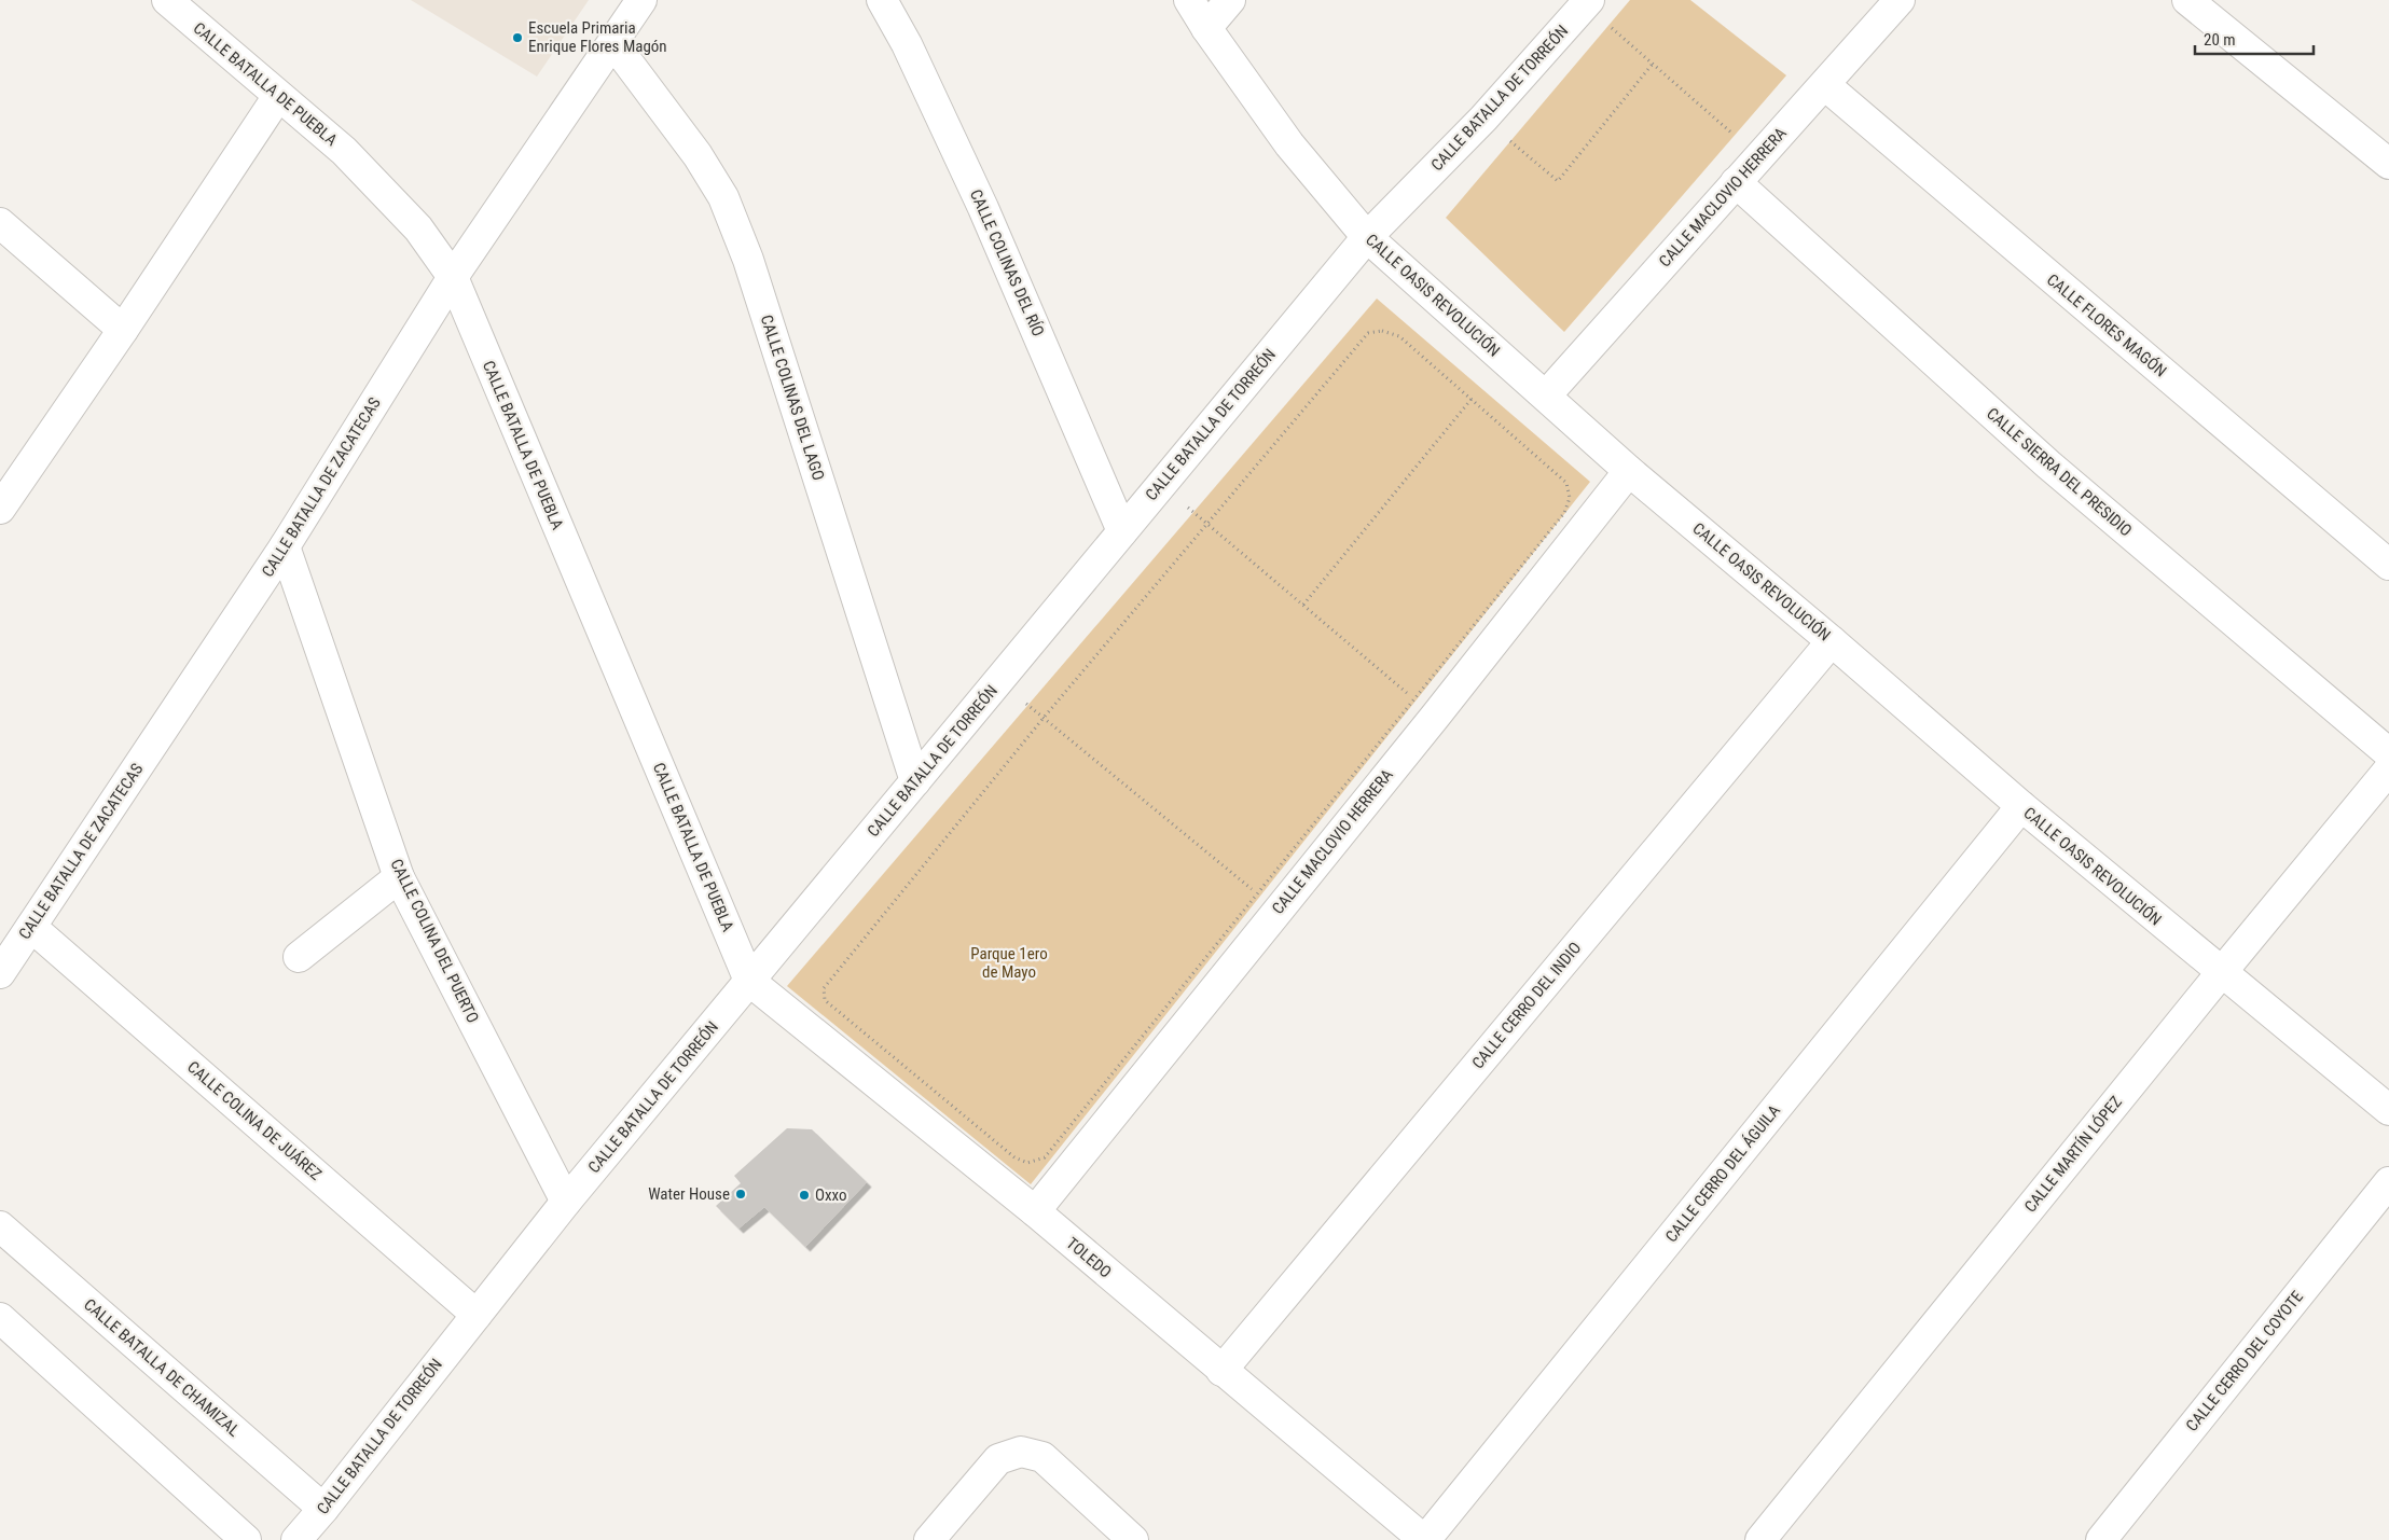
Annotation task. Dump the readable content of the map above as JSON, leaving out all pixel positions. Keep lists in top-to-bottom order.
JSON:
{
  "streets": {
    "street": [
      "CALLE BATALLA DE PUEBLA",
      "CALLE BATALLA DE TORREÓN",
      "CALLE MACLOVIO HERRERA",
      "CALLE COLINAS DEL RÍO",
      "CALLE OASIS REVOLUCIÓN",
      "CALLE FLORES MAGÓN",
      "CALLE COLINAS DEL LAGO",
      "CALLE SIERRA DEL PRESIDIO",
      "CALLE BATALLA DE ZACATECAS",
      "CALLE COLINA DEL PUERTO",
      "CALLE CERRO DEL INDIO",
      "CALLE COLINA DE JUÁREZ",
      "CALLE MARTÍN LÓPEZ",
      "CALLE CERRO DEL ÁGUILA",
      "TOLEDO",
      "CALLE CERRO DEL COYOTE",
      "CALLE BATALLA DE CHAMIZAL"
    ]
  },
  "crossings": [
    ["CALLE BATALLA DE PUEBLA", "CALLE BATALLA DE TORREÓN"],
    ["CALLE BATALLA DE PUEBLA", "CALLE BATALLA DE ZACATECAS"],
    ["CALLE BATALLA DE PUEBLA", "TOLEDO"],
    ["CALLE BATALLA DE TORREÓN", "CALLE COLINAS DEL RÍO"],
    ["CALLE BATALLA DE TORREÓN", "CALLE OASIS REVOLUCIÓN"],
    ["CALLE BATALLA DE TORREÓN", "CALLE COLINAS DEL LAGO"],
    ["CALLE BATALLA DE TORREÓN", "CALLE COLINA DEL PUERTO"],
    ["CALLE BATALLA DE TORREÓN", "CALLE COLINA DE JUÁREZ"],
    ["CALLE BATALLA DE TORREÓN", "TOLEDO"],
    ["CALLE BATALLA DE TORREÓN", "CALLE BATALLA DE CHAMIZAL"],
    ["CALLE MACLOVIO HERRERA", "CALLE OASIS REVOLUCIÓN"],
    ["CALLE MACLOVIO HERRERA", "CALLE FLORES MAGÓN"],
    ["CALLE MACLOVIO HERRERA", "CALLE SIERRA DEL PRESIDIO"],
    ["CALLE MACLOVIO HERRERA", "TOLEDO"],
    ["CALLE OASIS REVOLUCIÓN", "CALLE CERRO DEL INDIO"],
    ["CALLE OASIS REVOLUCIÓN", "CALLE MARTÍN LÓPEZ"],
    ["CALLE OASIS REVOLUCIÓN", "CALLE CERRO DEL ÁGUILA"],
    ["CALLE COLINAS DEL LAGO", "CALLE BATALLA DE ZACATECAS"],
    ["CALLE BATALLA DE ZACATECAS", "CALLE COLINA DEL PUERTO"],
    ["CALLE BATALLA DE ZACATECAS", "CALLE COLINA DE JUÁREZ"],
    ["CALLE CERRO DEL INDIO", "TOLEDO"],
    ["CALLE CERRO DEL ÁGUILA", "TOLEDO"]
  ],
  "parks": ["Parque 1ero de Mayo"],
  "places": ["Escuela Primaria Enrique Flores Magón", "Water House", "Oxxo"],
  "scale_bar": "20 m"
}
